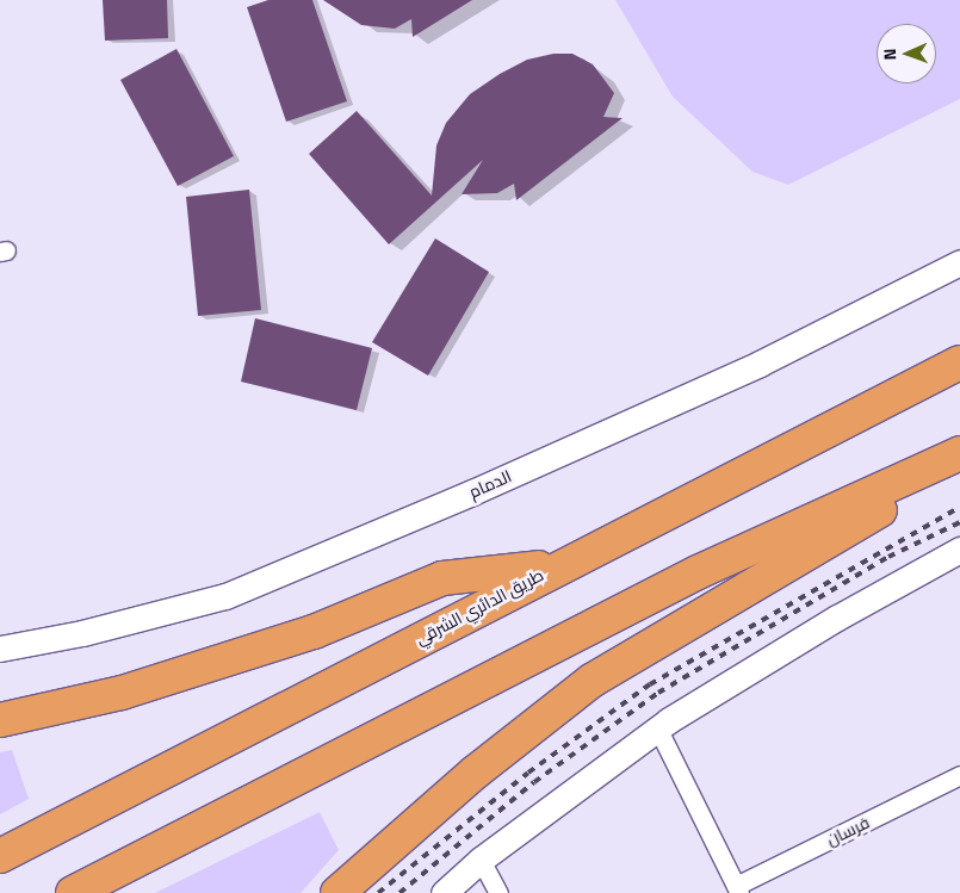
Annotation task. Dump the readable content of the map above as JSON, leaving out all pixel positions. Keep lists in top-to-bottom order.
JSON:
{
  "streets": {
    "highway": ["طريق الدائري الشرقي"],
    "street": ["الدمام", "فرسان"]
  },
  "north": "left"
}
